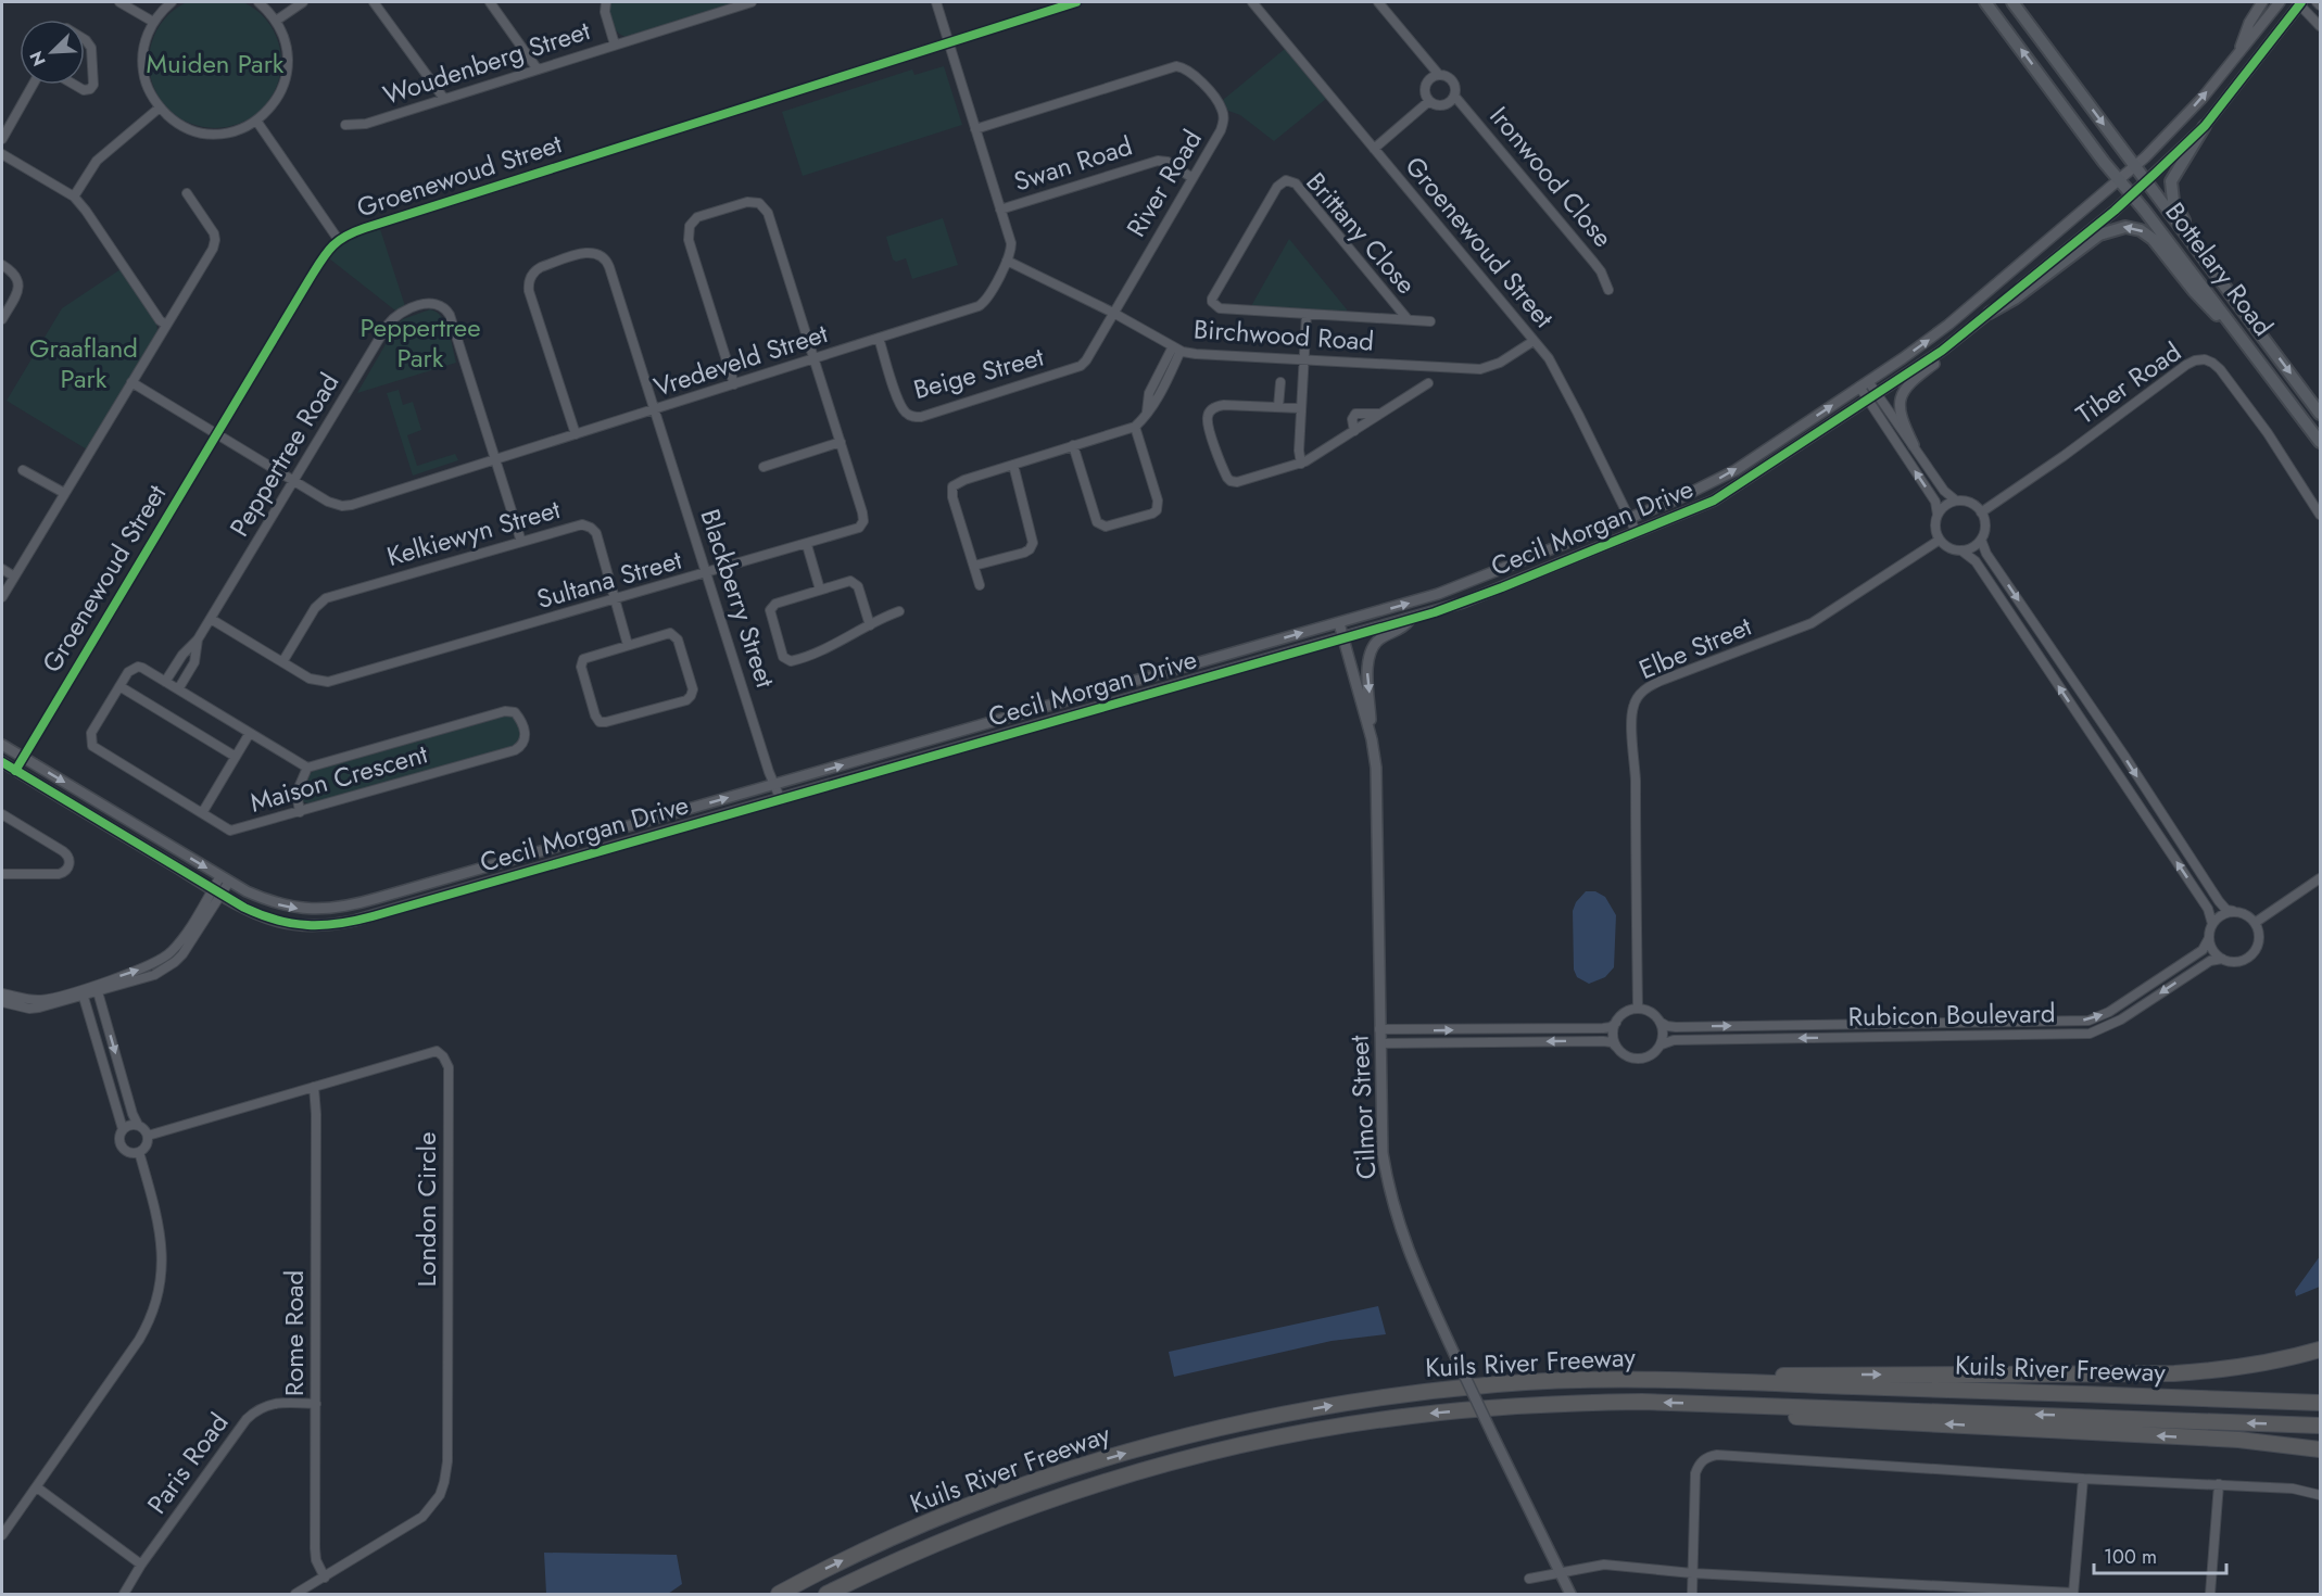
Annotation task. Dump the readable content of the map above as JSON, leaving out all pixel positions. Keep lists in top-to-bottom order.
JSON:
{
  "streets": {
    "highway": ["Kuils River Freeway"],
    "main road": ["Bottelary Road"],
    "street": [
      "Woudenberg Street",
      "Swan Road",
      "Groenewoud Street",
      "Ironwood Close",
      "River Road",
      "Brittany Close",
      "Birchwood Road",
      "Vredeveld Street",
      "Beige Street",
      "Tiber Road",
      "Peppertree Road",
      "Cecil Morgan Drive",
      "Kelkiewyn Street",
      "Sultana Street",
      "Blackberry Street",
      "Elbe Street",
      "Maison Crescent",
      "Rubicon Boulevard",
      "Cilmor Street",
      "London Circle",
      "Rome Road",
      "Paris Road"
    ]
  },
  "crossings": [
    ["Swan Road", "River Road"],
    ["Swan Road", "Vredeveld Street"],
    ["Groenewoud Street", "Birchwood Road"],
    ["Groenewoud Street", "Vredeveld Street"],
    ["Groenewoud Street", "Cecil Morgan Drive"],
    ["River Road", "Birchwood Road"],
    ["River Road", "Vredeveld Street"],
    ["River Road", "Beige Street"],
    ["Bottelary Road", "Cecil Morgan Drive"],
    ["Birchwood Road", "Vredeveld Street"],
    ["Birchwood Road", "Beige Street"],
    ["Vredeveld Street", "Beige Street"],
    ["Vredeveld Street", "Peppertree Road"],
    ["Vredeveld Street", "Sultana Street"],
    ["Vredeveld Street", "Blackberry Street"],
    ["Tiber Road", "Elbe Street"],
    ["Peppertree Road", "Kelkiewyn Street"],
    ["Peppertree Road", "Sultana Street"],
    ["Cecil Morgan Drive", "Blackberry Street"],
    ["Cecil Morgan Drive", "Cilmor Street"],
    ["Kelkiewyn Street", "Sultana Street"],
    ["Sultana Street", "Blackberry Street"],
    ["Elbe Street", "Rubicon Boulevard"],
    ["London Circle", "Rome Road"],
    ["Rome Road", "Paris Road"]
  ],
  "parks": ["Muiden Park", "Peppertree Park", "Graafland Park"],
  "scale_bar": "100 m",
  "north": "bottom left"
}
